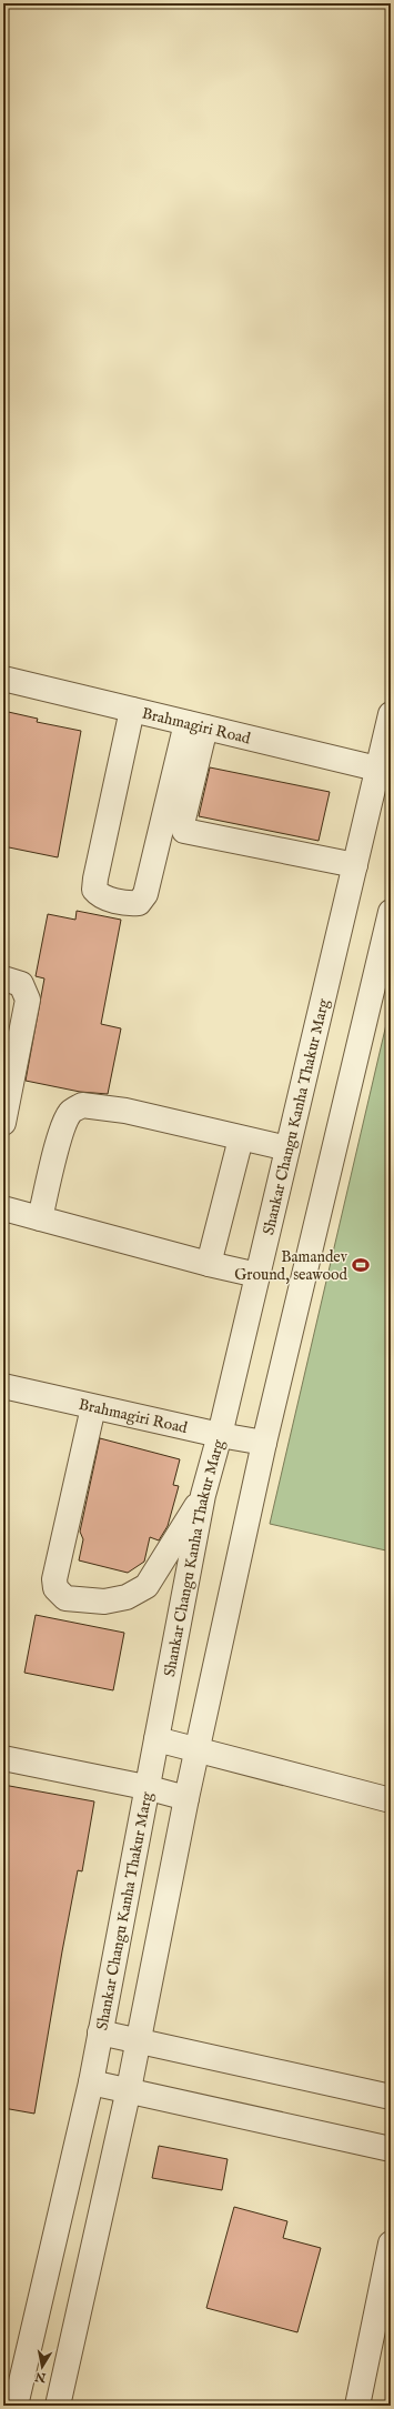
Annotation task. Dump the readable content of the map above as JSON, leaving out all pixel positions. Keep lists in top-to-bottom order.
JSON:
{
  "streets": {
    "street": ["Brahmagiri Road", "Shankar Changu Kanha Thakur Marg"]
  },
  "crossings": [
    ["Brahmagiri Road", "Shankar Changu Kanha Thakur Marg"]
  ],
  "places": {
    "sports": ["Bamandev Ground, seawood"]
  },
  "north": "bottom"
}
